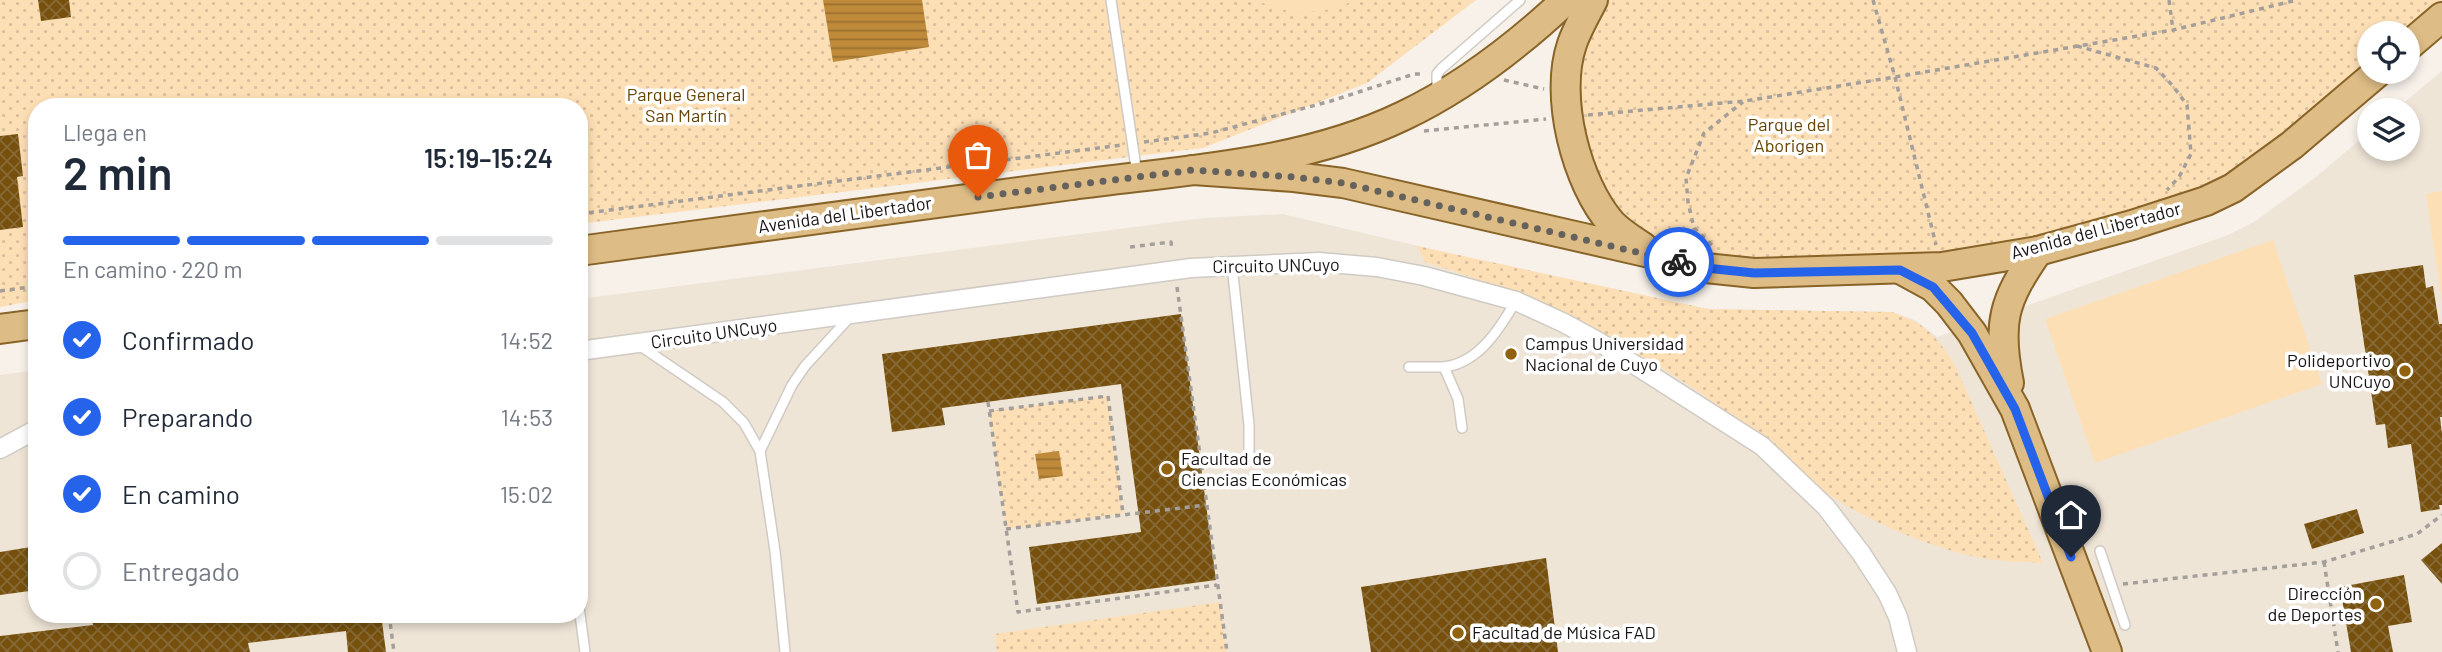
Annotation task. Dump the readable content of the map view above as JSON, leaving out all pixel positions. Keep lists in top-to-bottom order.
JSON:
{
  "streets": {
    "main road": ["Avenida del Libertador"],
    "street": ["Circuito UNCuyo"]
  },
  "parks": ["Parque General San Martín", "Parque del Aborigen"],
  "places": [
    "Campus Universidad Nacional de Cuyo",
    "Polideportivo UNCuyo",
    "Facultad de Ciencias Económicas",
    "Dirección de Deportes",
    "Facultad de Música FAD"
  ],
  "page": {
    "heading": ["2 min", "Llega en", "15:19–15:24"],
    "bar": "En camino · 220 m",
    "list": [
      ["Confirmado", "14:52"],
      ["Preparando", "14:53"],
      ["En camino", "15:02"],
      "Entregado"
    ]
  }
}
